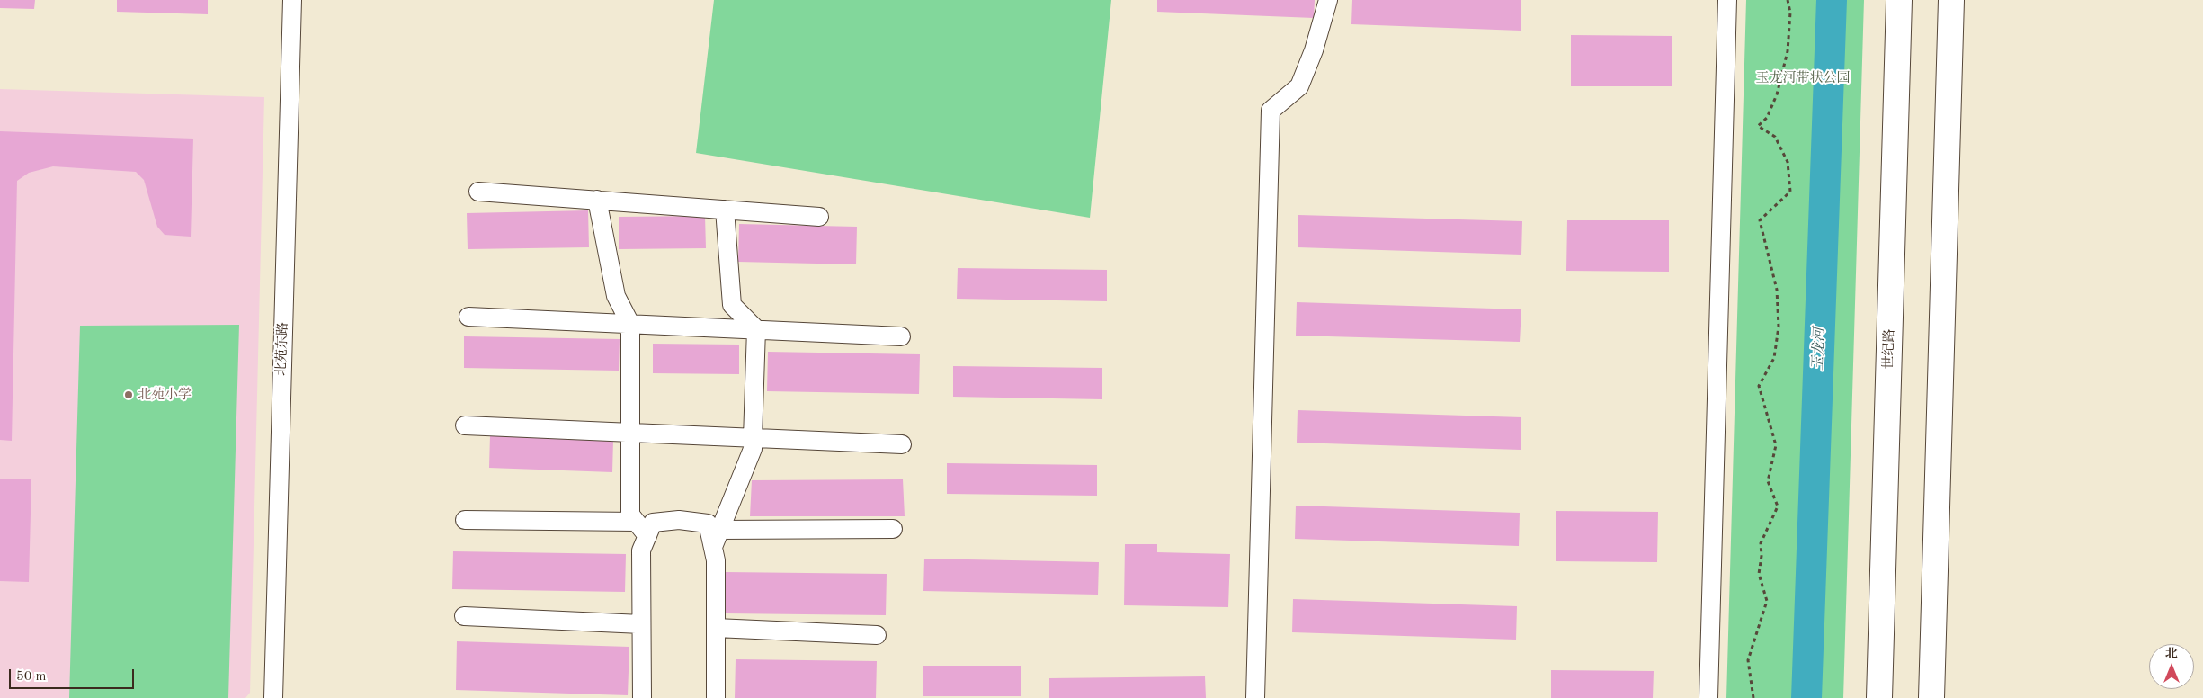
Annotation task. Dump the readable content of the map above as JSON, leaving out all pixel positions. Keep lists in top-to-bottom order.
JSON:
{
  "streets": {
    "main road": ["世纪路"],
    "street": ["北苑东路"]
  },
  "water": ["玉龙河"],
  "parks": ["玉龙河带状公园"],
  "places": ["北苑小学"],
  "scale_bar": "50 m",
  "north": "top"
}
